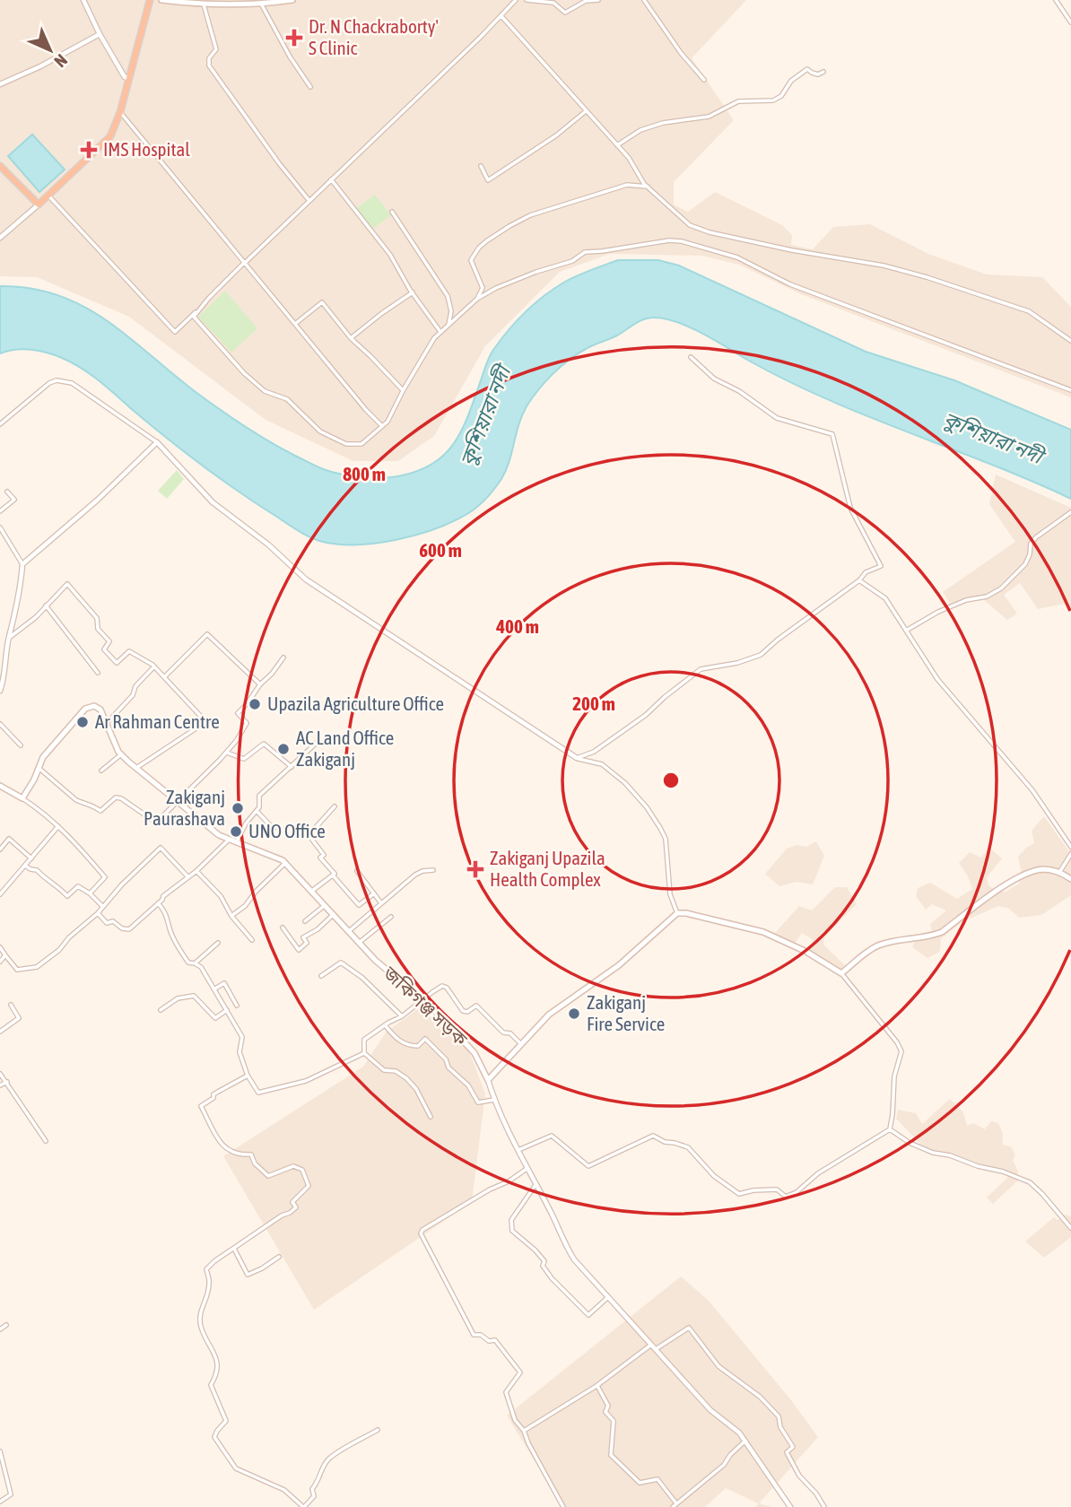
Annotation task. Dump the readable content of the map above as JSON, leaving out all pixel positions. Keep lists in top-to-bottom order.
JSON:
{
  "streets": {
    "main road": ["জকিগঞ্জ সড়ক"]
  },
  "water": ["কুশিয়ারা নদী"],
  "places": {
    "health": ["Dr. N Chackraborty' S Clinic", "IMS Hospital", "Zakiganj Upazila Health Complex"],
    "other": [
      "Upazila Agriculture Office",
      "Ar Rahman Centre",
      "AC Land Office Zakiganj",
      "Zakiganj Paurashava",
      "UNO Office",
      "Zakiganj Fire Service"
    ]
  },
  "north": "bottom right",
  "rings": [
    "800 m",
    "600 m",
    "400 m",
    "200 m"
  ]
}
